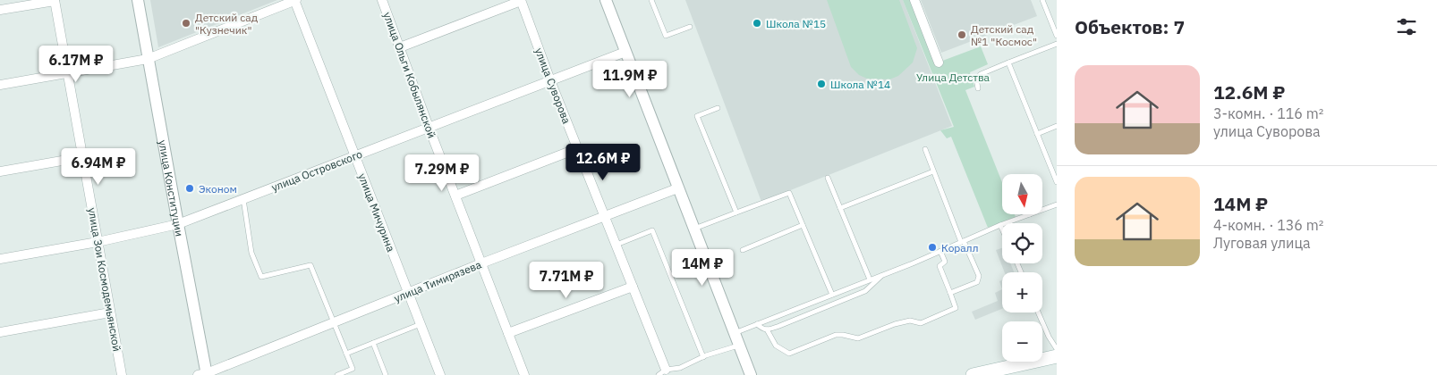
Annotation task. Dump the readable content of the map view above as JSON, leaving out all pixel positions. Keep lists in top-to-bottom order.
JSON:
{
  "streets": {
    "street": [
      "улица Ольги Кобылянской",
      "улица Суворова",
      "улица Островского",
      "улица Конституции",
      "улица Мичурина",
      "улица Зои Космодемьянской",
      "улица Тимирязева"
    ]
  },
  "crossings": [
    ["улица Ольги Кобылянской", "улица Островского"],
    ["улица Ольги Кобылянской", "улица Тимирязева"],
    ["улица Суворова", "улица Островского"],
    ["улица Суворова", "улица Тимирязева"],
    ["улица Островского", "улица Конституции"],
    ["улица Островского", "улица Мичурина"],
    ["улица Островского", "улица Зои Космодемьянской"],
    ["улица Конституции", "улица Тимирязева"],
    ["улица Мичурина", "улица Тимирязева"]
  ],
  "parks": ["Улица Детства"],
  "places": [
    "Детский сад \"Кузнечик\"",
    "Школа №15",
    "Детский сад №1 \"Космос\"",
    "Школа №14",
    "Эконом",
    "Коралл"
  ],
  "north": "bottom",
  "page": {
    "heading": "Объектов: 7",
    "price": [
      "6.17M ₽",
      "11.9M ₽",
      "12.6M ₽",
      "6.94M ₽",
      "7.29M ₽",
      "14M ₽",
      "7.71M ₽"
    ],
    "list": [
      {
        "name": "12.6M ₽",
        "note": "3-комн. · 116 m² · улица Суворова"
      },
      {
        "name": "14M ₽",
        "note": "4-комн. · 136 m² · Луговая улица"
      }
    ],
    "map_buttons": ["+", "−"]
  }
}
